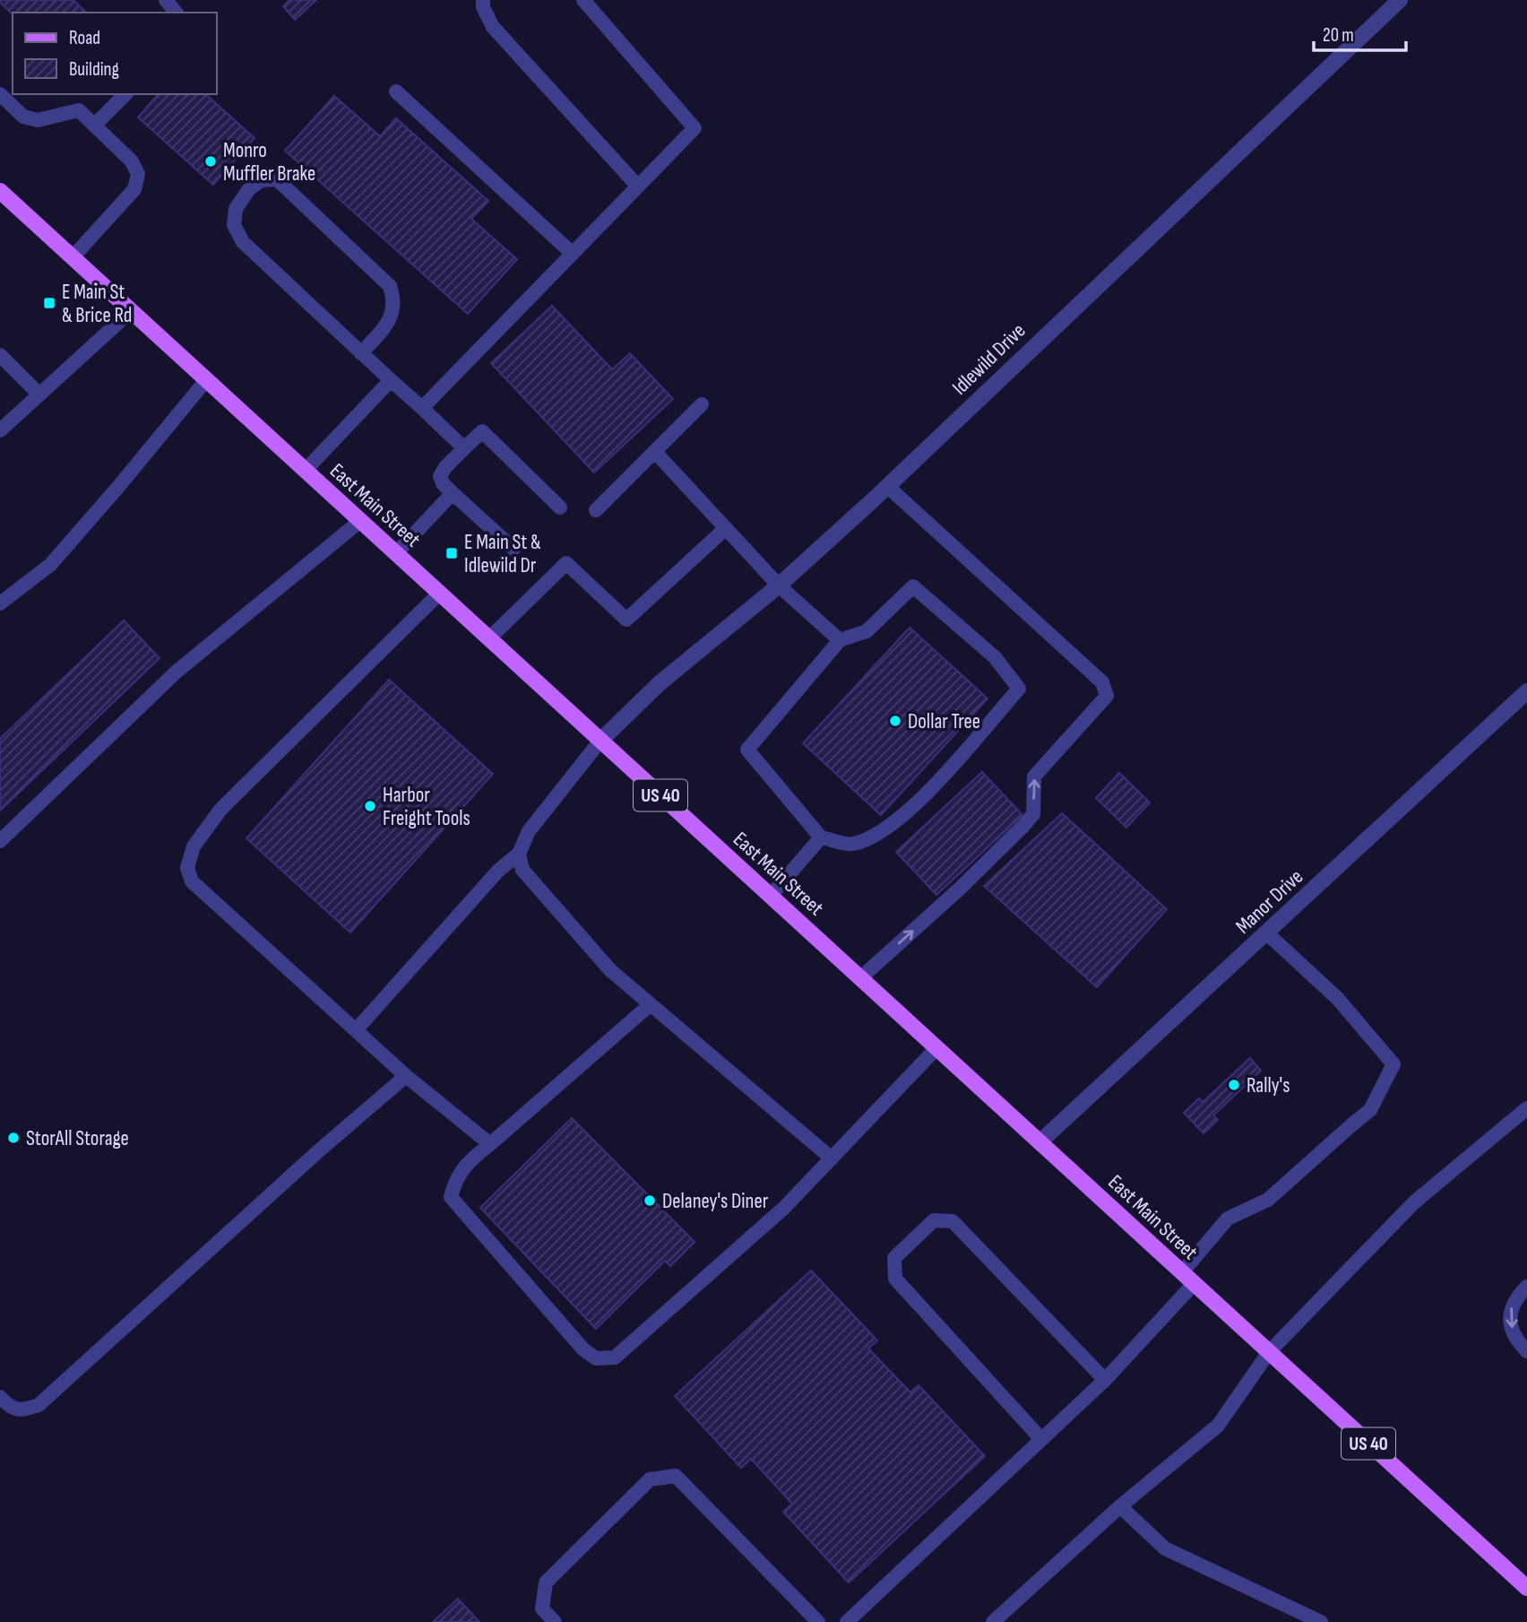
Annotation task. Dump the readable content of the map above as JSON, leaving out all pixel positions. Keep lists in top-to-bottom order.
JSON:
{
  "streets": {
    "main road": ["East Main Street", "US 40"],
    "street": ["Idlewild Drive", "Manor Drive"]
  },
  "crossings": [
    ["Idlewild Drive", "East Main Street"],
    ["East Main Street", "Manor Drive"]
  ],
  "places": {
    "other": [
      "Monro Muffler Brake",
      "Dollar Tree",
      "Harbor Freight Tools",
      "Rally's",
      "StorAll Storage",
      "Delaney's Diner"
    ],
    "transit": ["E Main St & Brice Rd", "E Main St & Idlewild Dr"]
  },
  "legend": ["Road", "Building"],
  "scale_bar": "20 m"
}
